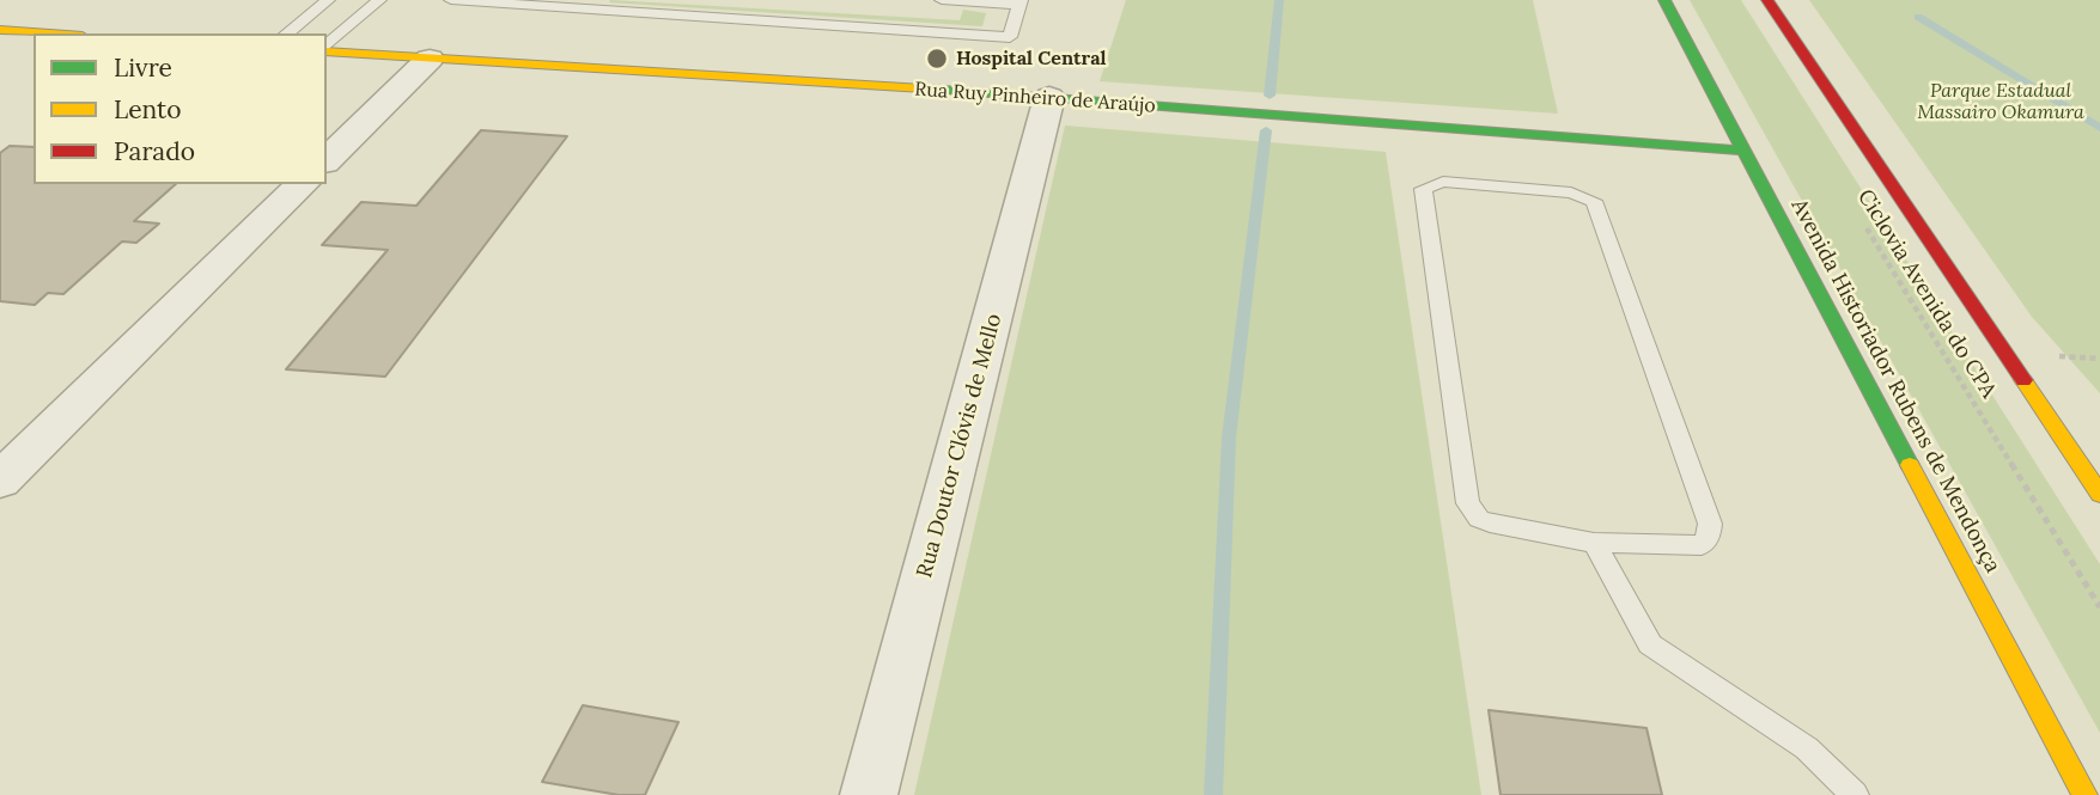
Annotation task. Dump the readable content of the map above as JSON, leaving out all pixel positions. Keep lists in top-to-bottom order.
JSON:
{
  "streets": {
    "main road": ["Rua Ruy Pinheiro de Araújo", "Avenida Historiador Rubens de Mendonça"],
    "street": ["Rua Doutor Clóvis de Mello"],
    "path": ["Ciclovia Avenida do CPA"]
  },
  "crossings": [
    ["Rua Ruy Pinheiro de Araújo", "Avenida Historiador Rubens de Mendonça"],
    ["Rua Ruy Pinheiro de Araújo", "Rua Doutor Clóvis de Mello"]
  ],
  "parks": ["Parque Estadual Massairo Okamura"],
  "places": ["Hospital Central"],
  "legend": ["Livre", "Lento", "Parado"]
}
